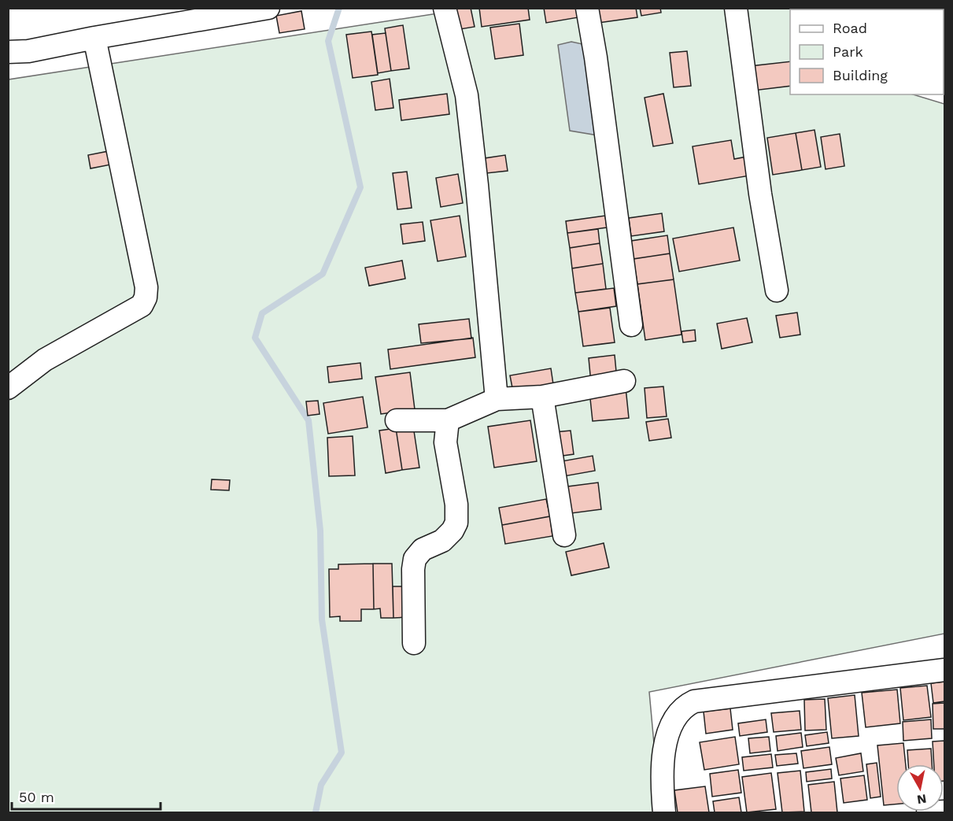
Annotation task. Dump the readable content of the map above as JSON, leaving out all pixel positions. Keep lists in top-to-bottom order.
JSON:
{
  "legend": ["Road", "Park", "Building"],
  "scale_bar": "50 m",
  "north": "bottom"
}
